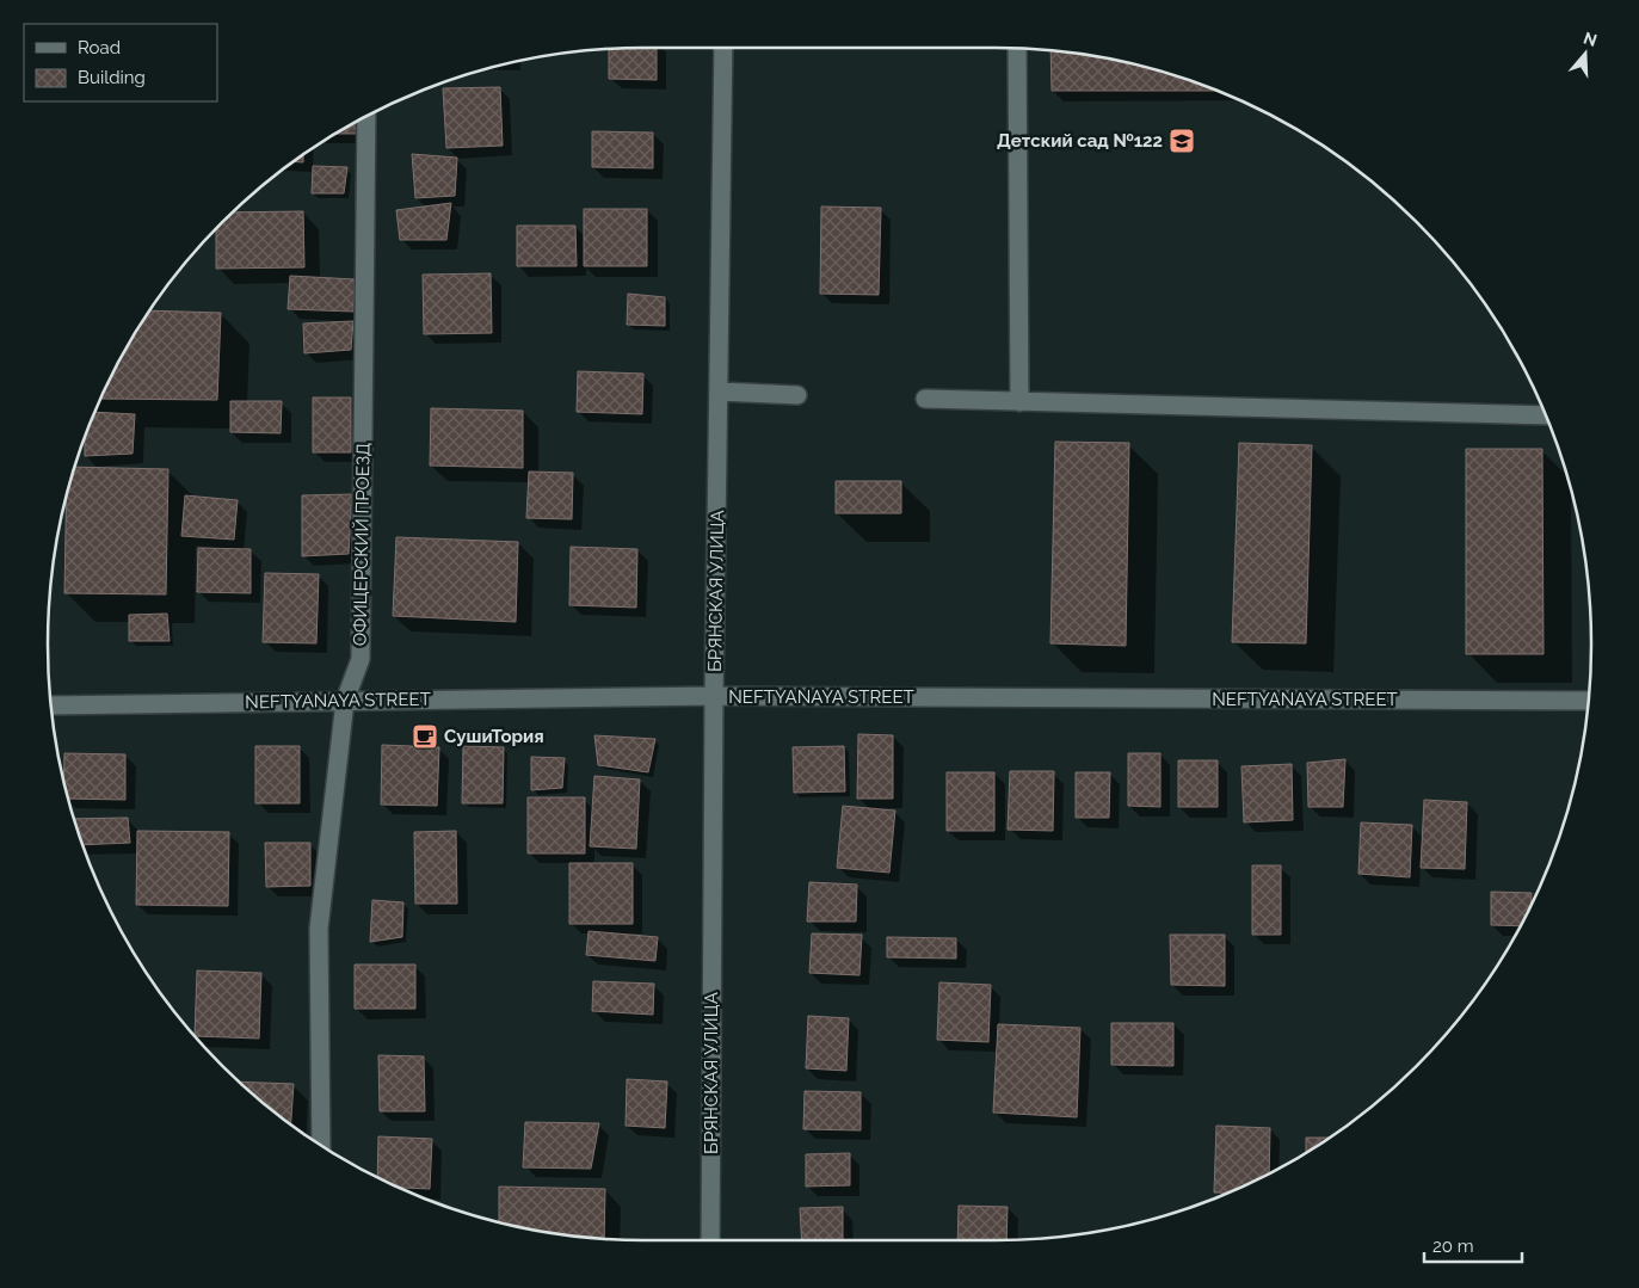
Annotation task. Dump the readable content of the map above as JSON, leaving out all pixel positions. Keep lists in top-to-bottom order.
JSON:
{
  "streets": {
    "street": ["ОФИЦЕРСКИЙ ПРОЕЗД", "БРЯНСКАЯ УЛИЦА", "NEFTYANAYA STREET"]
  },
  "crossings": [
    ["ОФИЦЕРСКИЙ ПРОЕЗД", "NEFTYANAYA STREET"],
    ["БРЯНСКАЯ УЛИЦА", "NEFTYANAYA STREET"]
  ],
  "places": {
    "school or university": ["Детский сад №122"],
    "cafe": ["СушиТория"]
  },
  "legend": ["Road", "Building"],
  "scale_bar": "20 m",
  "north": "top"
}
